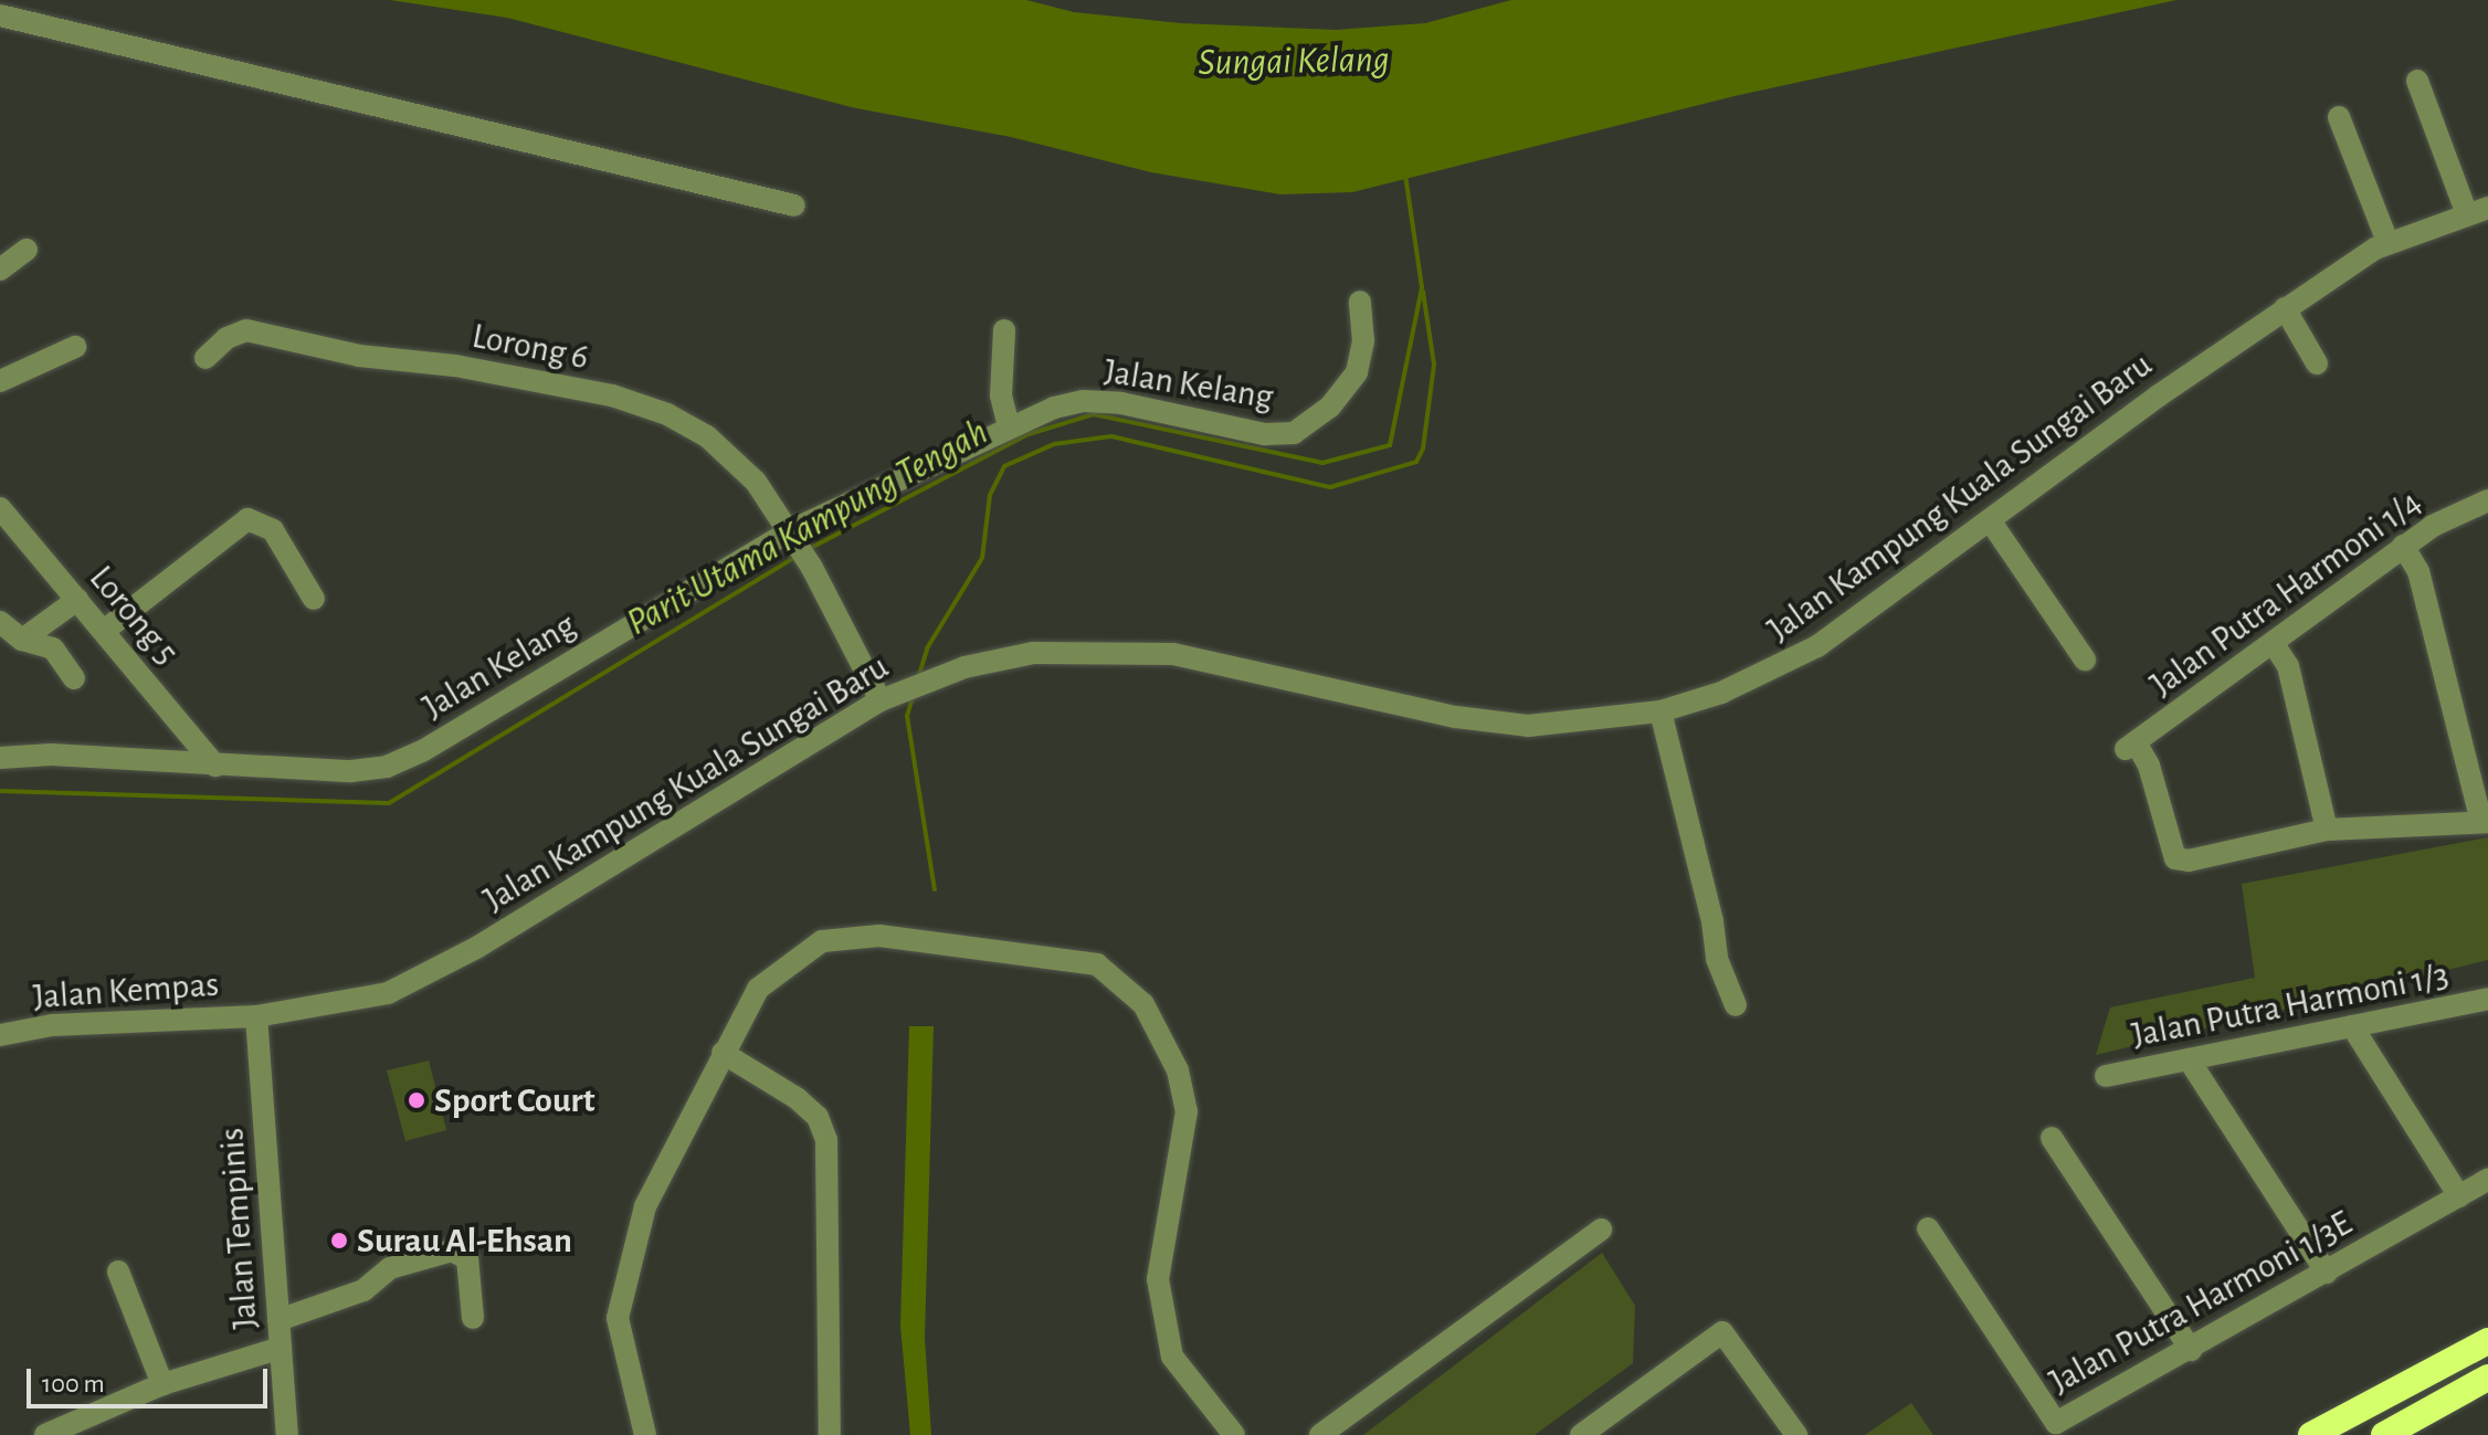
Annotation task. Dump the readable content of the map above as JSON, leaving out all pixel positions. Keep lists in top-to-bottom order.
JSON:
{
  "streets": {
    "street": [
      "Lorong 6",
      "Jalan Kelang",
      "Jalan Kampung Kuala Sungai Baru",
      "Jalan Putra Harmoni 1/4",
      "Lorong 5",
      "Jalan Kempas",
      "Jalan Putra Harmoni 1/3",
      "Jalan Tempinis",
      "Jalan Putra Harmoni 1/3E"
    ]
  },
  "crossings": [
    ["Lorong 6", "Jalan Kelang"],
    ["Lorong 6", "Jalan Kampung Kuala Sungai Baru"],
    ["Jalan Kelang", "Lorong 5"],
    ["Jalan Kampung Kuala Sungai Baru", "Jalan Kempas"],
    ["Jalan Kampung Kuala Sungai Baru", "Jalan Tempinis"],
    ["Jalan Kempas", "Jalan Tempinis"]
  ],
  "water": ["Sungai Kelang", "Parit Utama Kampung Tengah"],
  "places": ["Sport Court", "Surau Al-Ehsan"],
  "scale_bar": "100 m"
}
